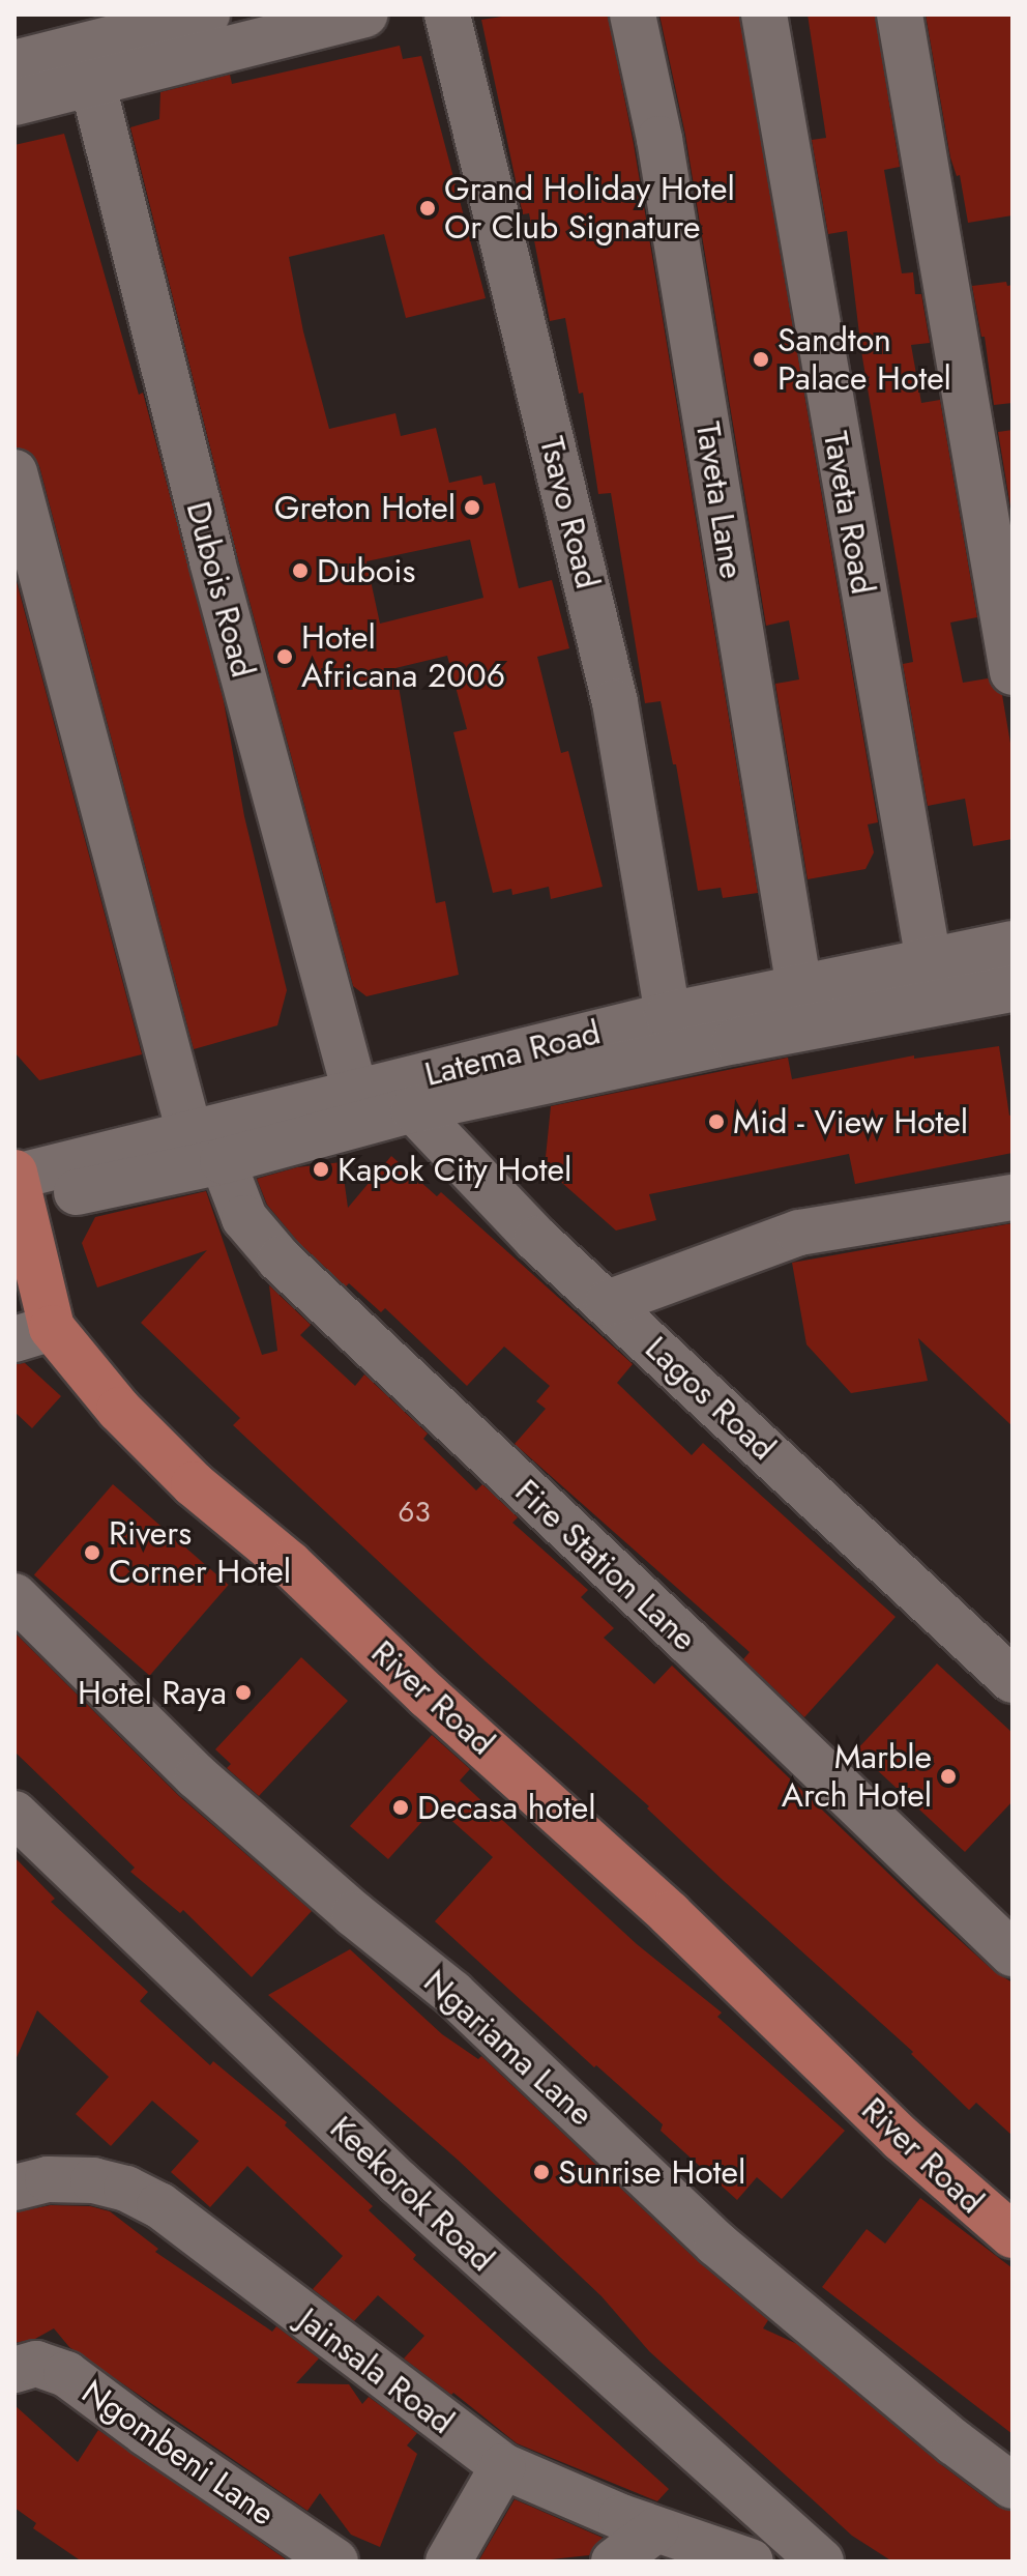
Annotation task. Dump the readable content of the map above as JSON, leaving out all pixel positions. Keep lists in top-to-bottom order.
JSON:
{
  "streets": {
    "main road": ["River Road"],
    "street": [
      "Taveta Lane",
      "Tsavo Road",
      "Taveta Road",
      "Dubois Road",
      "Latema Road",
      "Lagos Road",
      "Fire Station Lane",
      "Ngariama Lane",
      "Keekorok Road",
      "Jainsala Road",
      "Ngombeni Lane"
    ]
  },
  "crossings": [
    ["Taveta Lane", "Latema Road"],
    ["Tsavo Road", "Latema Road"],
    ["Taveta Road", "Latema Road"],
    ["Dubois Road", "Latema Road"],
    ["Latema Road", "Lagos Road"],
    ["Latema Road", "Fire Station Lane"],
    ["Latema Road", "River Road"]
  ],
  "places": [
    "Grand Holiday Hotel Or Club Signature",
    "Sandton Palace Hotel",
    "Greton Hotel",
    "Dubois",
    "Hotel Africana 2006",
    "Mid - View Hotel",
    "Kapok City Hotel",
    "Rivers Corner Hotel",
    "Hotel Raya",
    "Marble Arch Hotel",
    "Decasa hotel",
    "Sunrise Hotel"
  ],
  "house_numbers": ["63"]
}
